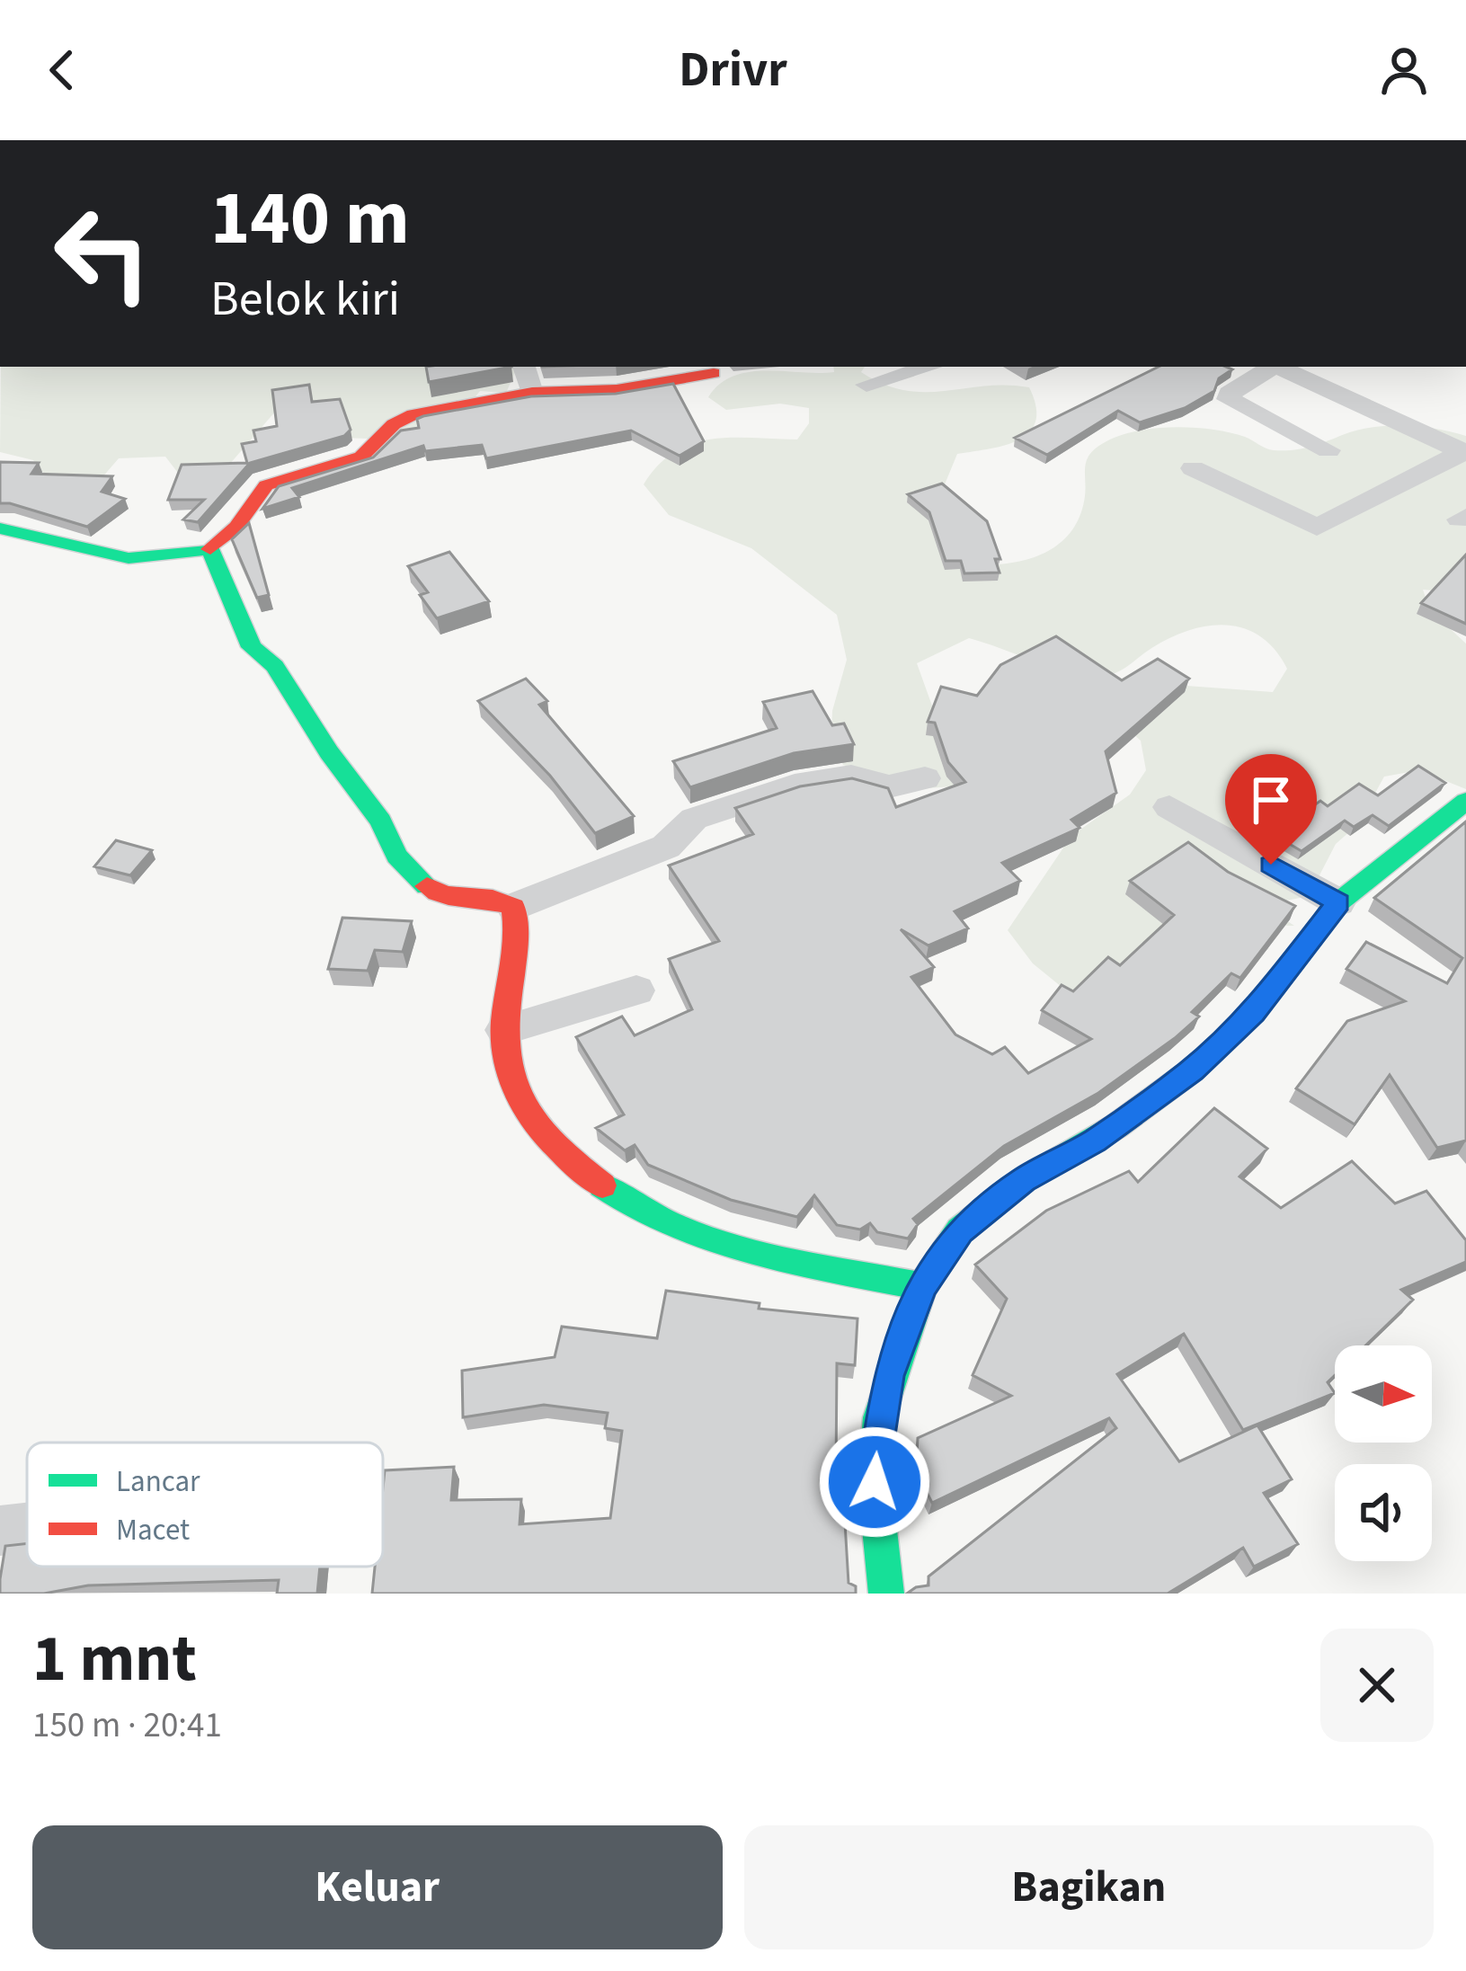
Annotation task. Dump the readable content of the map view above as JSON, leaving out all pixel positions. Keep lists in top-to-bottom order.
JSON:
{
  "legend": ["Lancar", "Macet"],
  "north": "right",
  "page": {
    "header": "Drivr",
    "turn": ["140 m", "Belok kiri"],
    "heading": ["1 mnt", "150 m · 20:41"],
    "buttons": ["Keluar", "Bagikan"]
  }
}
